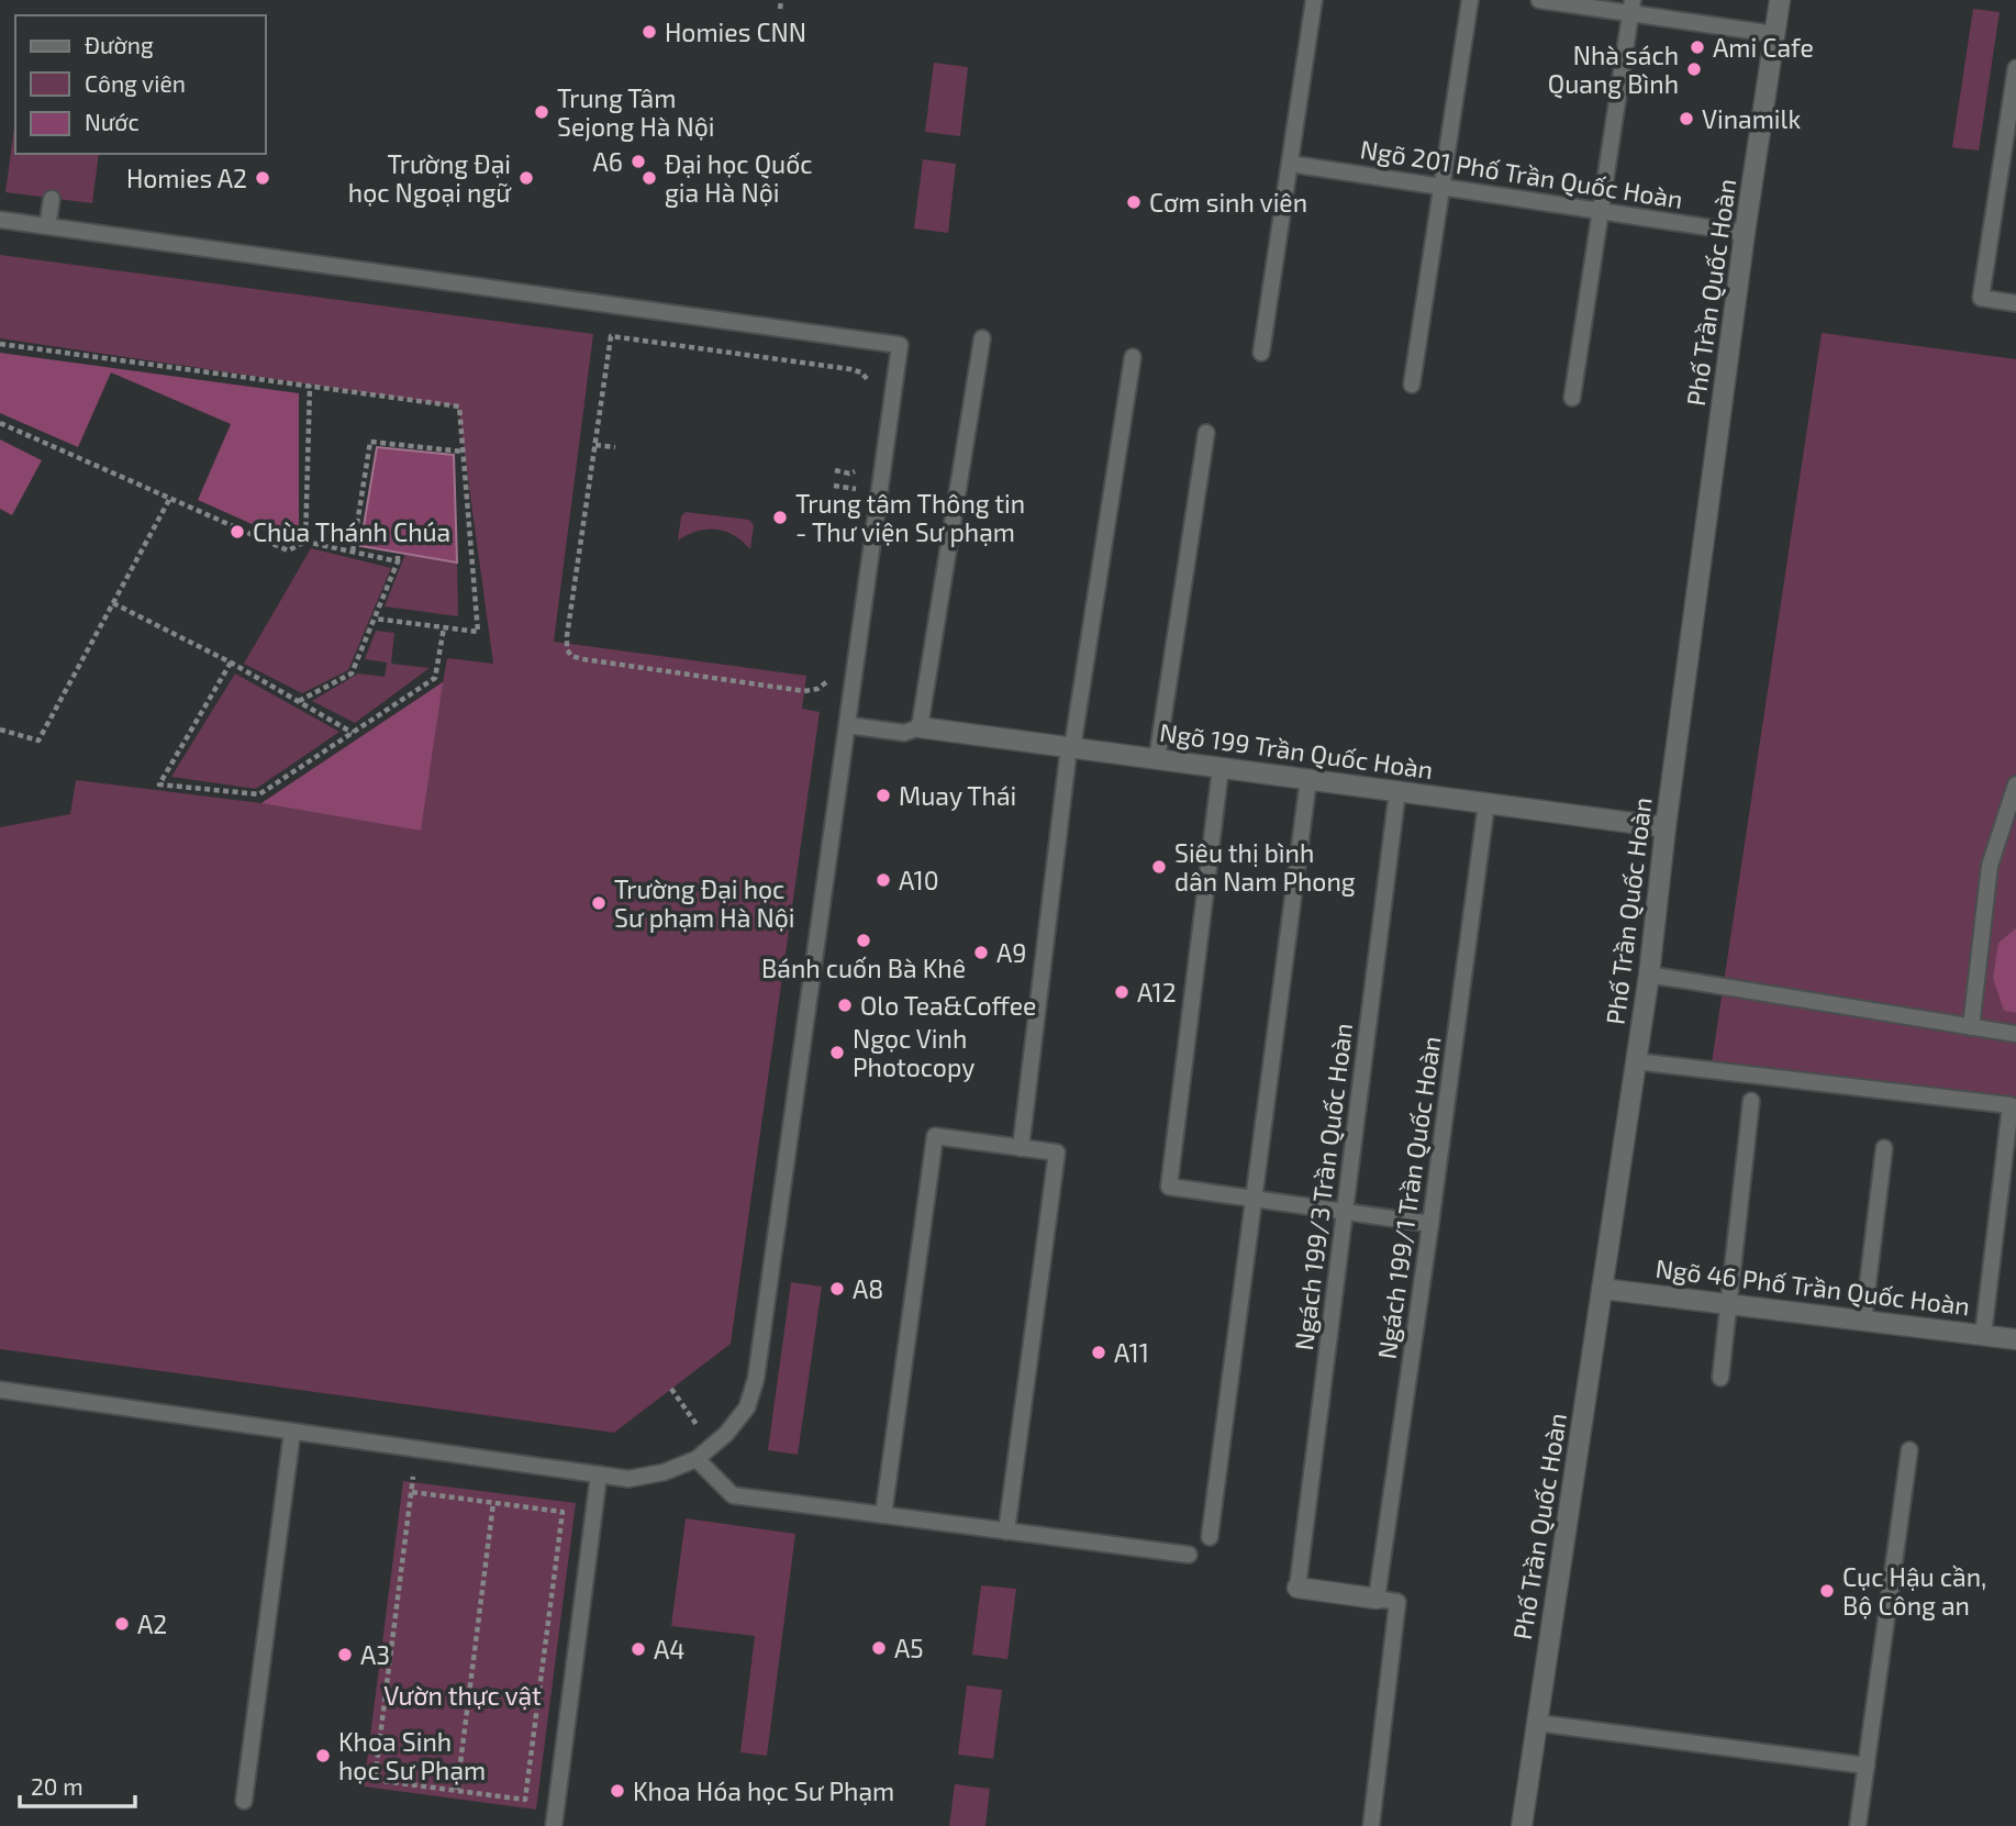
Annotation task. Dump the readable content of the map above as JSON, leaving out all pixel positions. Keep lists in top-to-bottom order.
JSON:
{
  "streets": {
    "street": ["Phố Trần Quốc Hoàn", "Ngõ 199 Trần Quốc Hoàn", "Ngõ 46 Phố Trần Quốc Hoàn"],
    "lane": ["Ngõ 201 Phố Trần Quốc Hoàn", "Ngách 199/3 Trần Quốc Hoàn", "Ngách 199/1 Trần Quốc Hoàn"]
  },
  "crossings": [
    ["Ngõ 201 Phố Trần Quốc Hoàn", "Phố Trần Quốc Hoàn"],
    ["Phố Trần Quốc Hoàn", "Ngõ 199 Trần Quốc Hoàn"],
    ["Phố Trần Quốc Hoàn", "Ngõ 46 Phố Trần Quốc Hoàn"],
    ["Ngõ 199 Trần Quốc Hoàn", "Ngách 199/3 Trần Quốc Hoàn"],
    ["Ngõ 199 Trần Quốc Hoàn", "Ngách 199/1 Trần Quốc Hoàn"]
  ],
  "parks": ["Vườn thực vật"],
  "places": [
    "Homies CNN",
    "Ami Cafe",
    "Nhà sách Quang Bình",
    "Trung Tâm Sejong Hà Nội",
    "Vinamilk",
    "A6",
    "Homies A2",
    "Trường Đại học Ngoại ngữ",
    "Đại học Quốc gia Hà Nội",
    "Cơm sinh viên",
    "Trung tâm Thông tin - Thư viện Sư phạm",
    "Chùa Thánh Chúa",
    "Muay Thái",
    "Siêu thị bình dân Nam Phong",
    "A10",
    "Trường Đại học Sư phạm Hà Nội",
    "Bánh cuốn Bà Khê",
    "A9",
    "A12",
    "Olo Tea&Coffee",
    "Ngọc Vinh Photocopy",
    "A8",
    "A11",
    "Cục Hậu cần, Bộ Công an",
    "A2",
    "A5",
    "A4",
    "A3",
    "Khoa Sinh học Sư Phạm",
    "Khoa Hóa học Sư Phạm"
  ],
  "legend": ["Đường", "Công viên", "Nước"],
  "scale_bar": "20 m"
}
